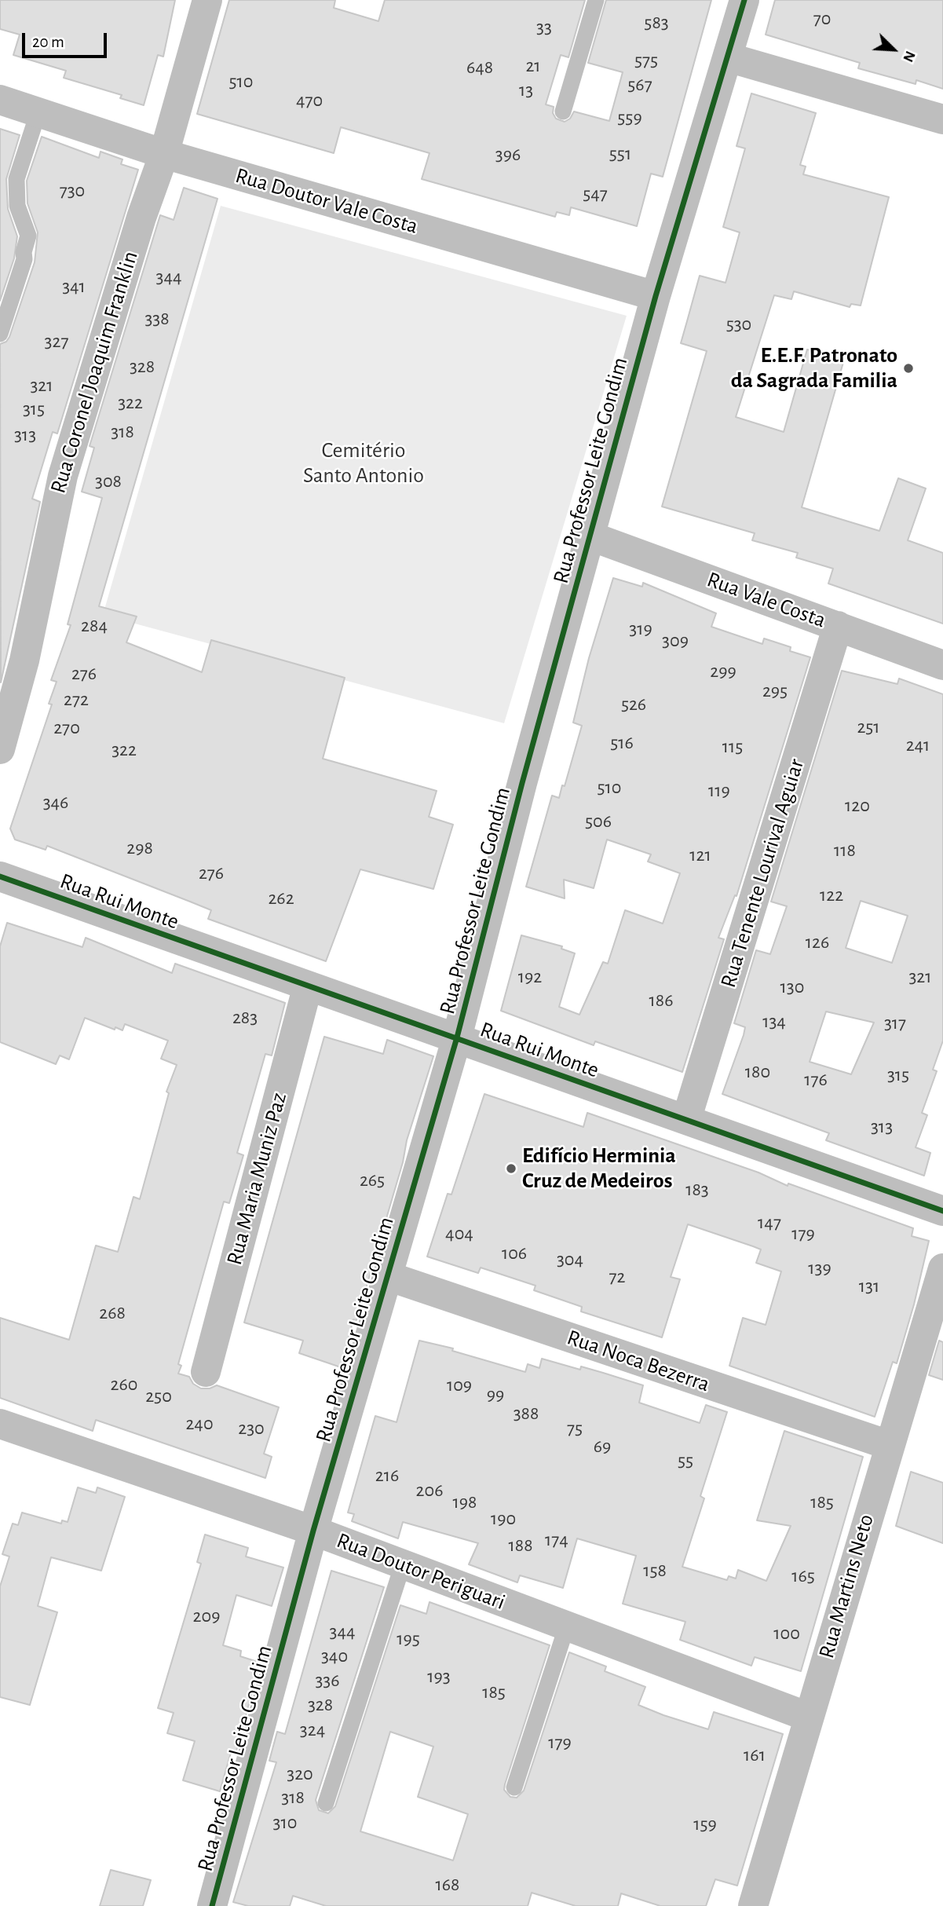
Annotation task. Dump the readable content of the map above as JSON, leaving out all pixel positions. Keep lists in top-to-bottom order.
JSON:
{
  "streets": {
    "street": [
      "Rua Doutor Vale Costa",
      "Rua Coronel Joaquim Franklin",
      "Rua Professor Leite Gondim",
      "Rua Vale Costa",
      "Rua Tenente Lourival Aguiar",
      "Rua Rui Monte",
      "Rua Maria Muniz Paz",
      "Rua Noca Bezerra",
      "Rua Doutor Periguari",
      "Rua Martins Neto"
    ]
  },
  "crossings": [
    ["Rua Doutor Vale Costa", "Rua Coronel Joaquim Franklin"],
    ["Rua Doutor Vale Costa", "Rua Professor Leite Gondim"],
    ["Rua Professor Leite Gondim", "Rua Vale Costa"],
    ["Rua Professor Leite Gondim", "Rua Rui Monte"],
    ["Rua Professor Leite Gondim", "Rua Noca Bezerra"],
    ["Rua Professor Leite Gondim", "Rua Doutor Periguari"],
    ["Rua Vale Costa", "Rua Tenente Lourival Aguiar"],
    ["Rua Tenente Lourival Aguiar", "Rua Rui Monte"],
    ["Rua Rui Monte", "Rua Maria Muniz Paz"],
    ["Rua Noca Bezerra", "Rua Martins Neto"],
    ["Rua Doutor Periguari", "Rua Martins Neto"]
  ],
  "parks": ["Cemitério Santo Antonio"],
  "places": ["E.E.F. Patronato da Sagrada Familia", "Edifício Herminia Cruz de Medeiros"],
  "house_numbers": [
    "70",
    "583",
    "33",
    "575",
    "21",
    "648",
    "510",
    "567",
    "13",
    "470",
    "559",
    "551",
    "396",
    "730",
    "547",
    "344",
    "341",
    "338",
    "530",
    "327",
    "328",
    "321",
    "322",
    "315",
    "318",
    "313",
    "308",
    "284",
    "319",
    "309",
    "299",
    "276",
    "295",
    "272",
    "526",
    "251",
    "270",
    "516",
    "241",
    "115",
    "322",
    "510",
    "119",
    "346",
    "120",
    "506",
    "298",
    "118",
    "121",
    "276",
    "122",
    "262",
    "126",
    "192",
    "321",
    "130",
    "186",
    "283",
    "134",
    "317",
    "180",
    "315",
    "176",
    "313",
    "265",
    "183",
    "147",
    "404",
    "179",
    "106",
    "304",
    "139",
    "72",
    "131",
    "268",
    "260",
    "109",
    "99",
    "250",
    "388",
    "240",
    "230",
    "75",
    "69",
    "55",
    "216",
    "206",
    "198",
    "185",
    "190",
    "174",
    "188",
    "158",
    "165",
    "209",
    "344",
    "100",
    "195",
    "340",
    "193",
    "336",
    "185",
    "328",
    "324",
    "179",
    "161",
    "320",
    "318",
    "310",
    "159",
    "168"
  ],
  "scale_bar": "20 m",
  "north": "bottom right"
}
